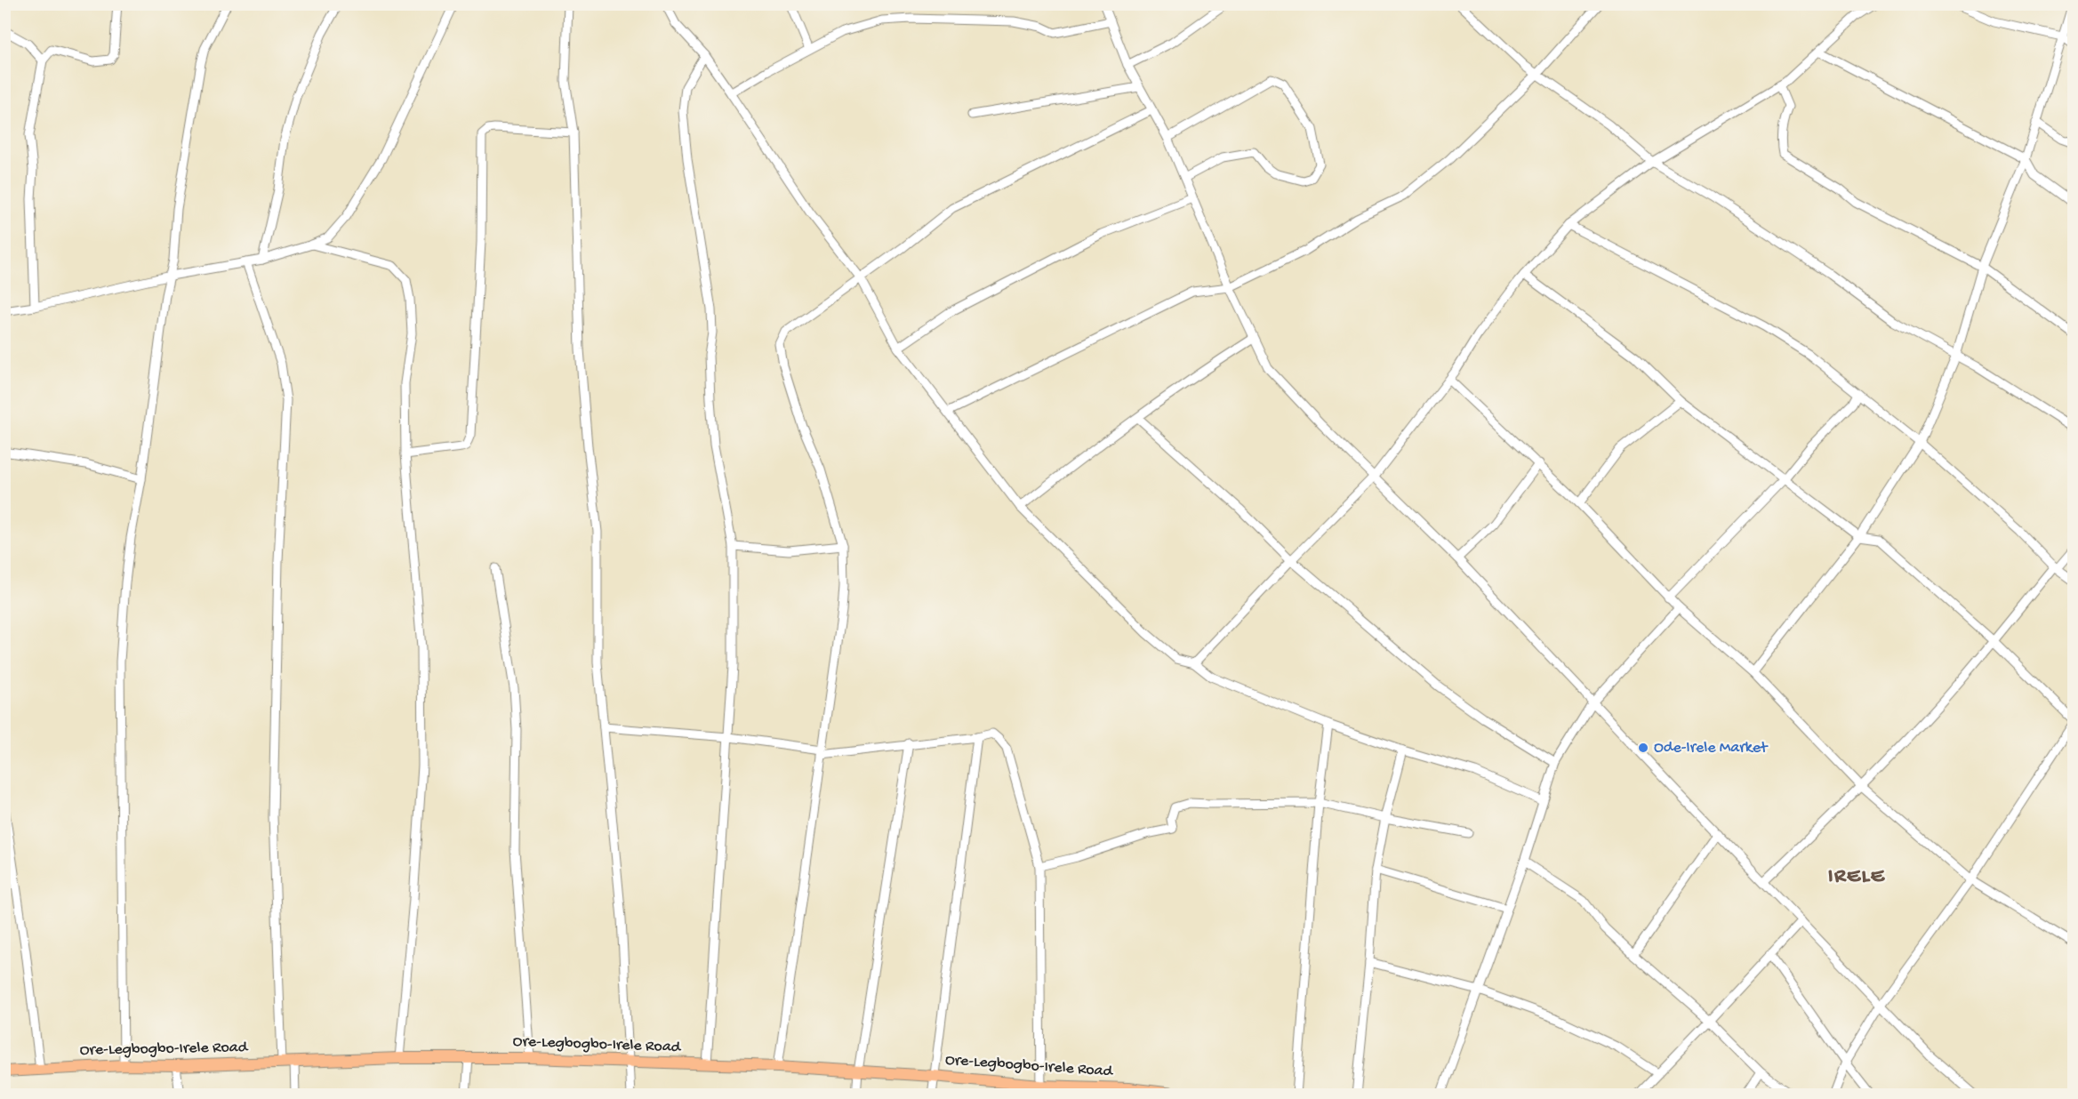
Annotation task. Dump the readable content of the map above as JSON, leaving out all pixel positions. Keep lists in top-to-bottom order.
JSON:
{
  "streets": {
    "main road": ["Ore-Legbogbo-Irele Road"]
  },
  "districts": ["IRELE"],
  "places": ["Ode-Irele Market"]
}
